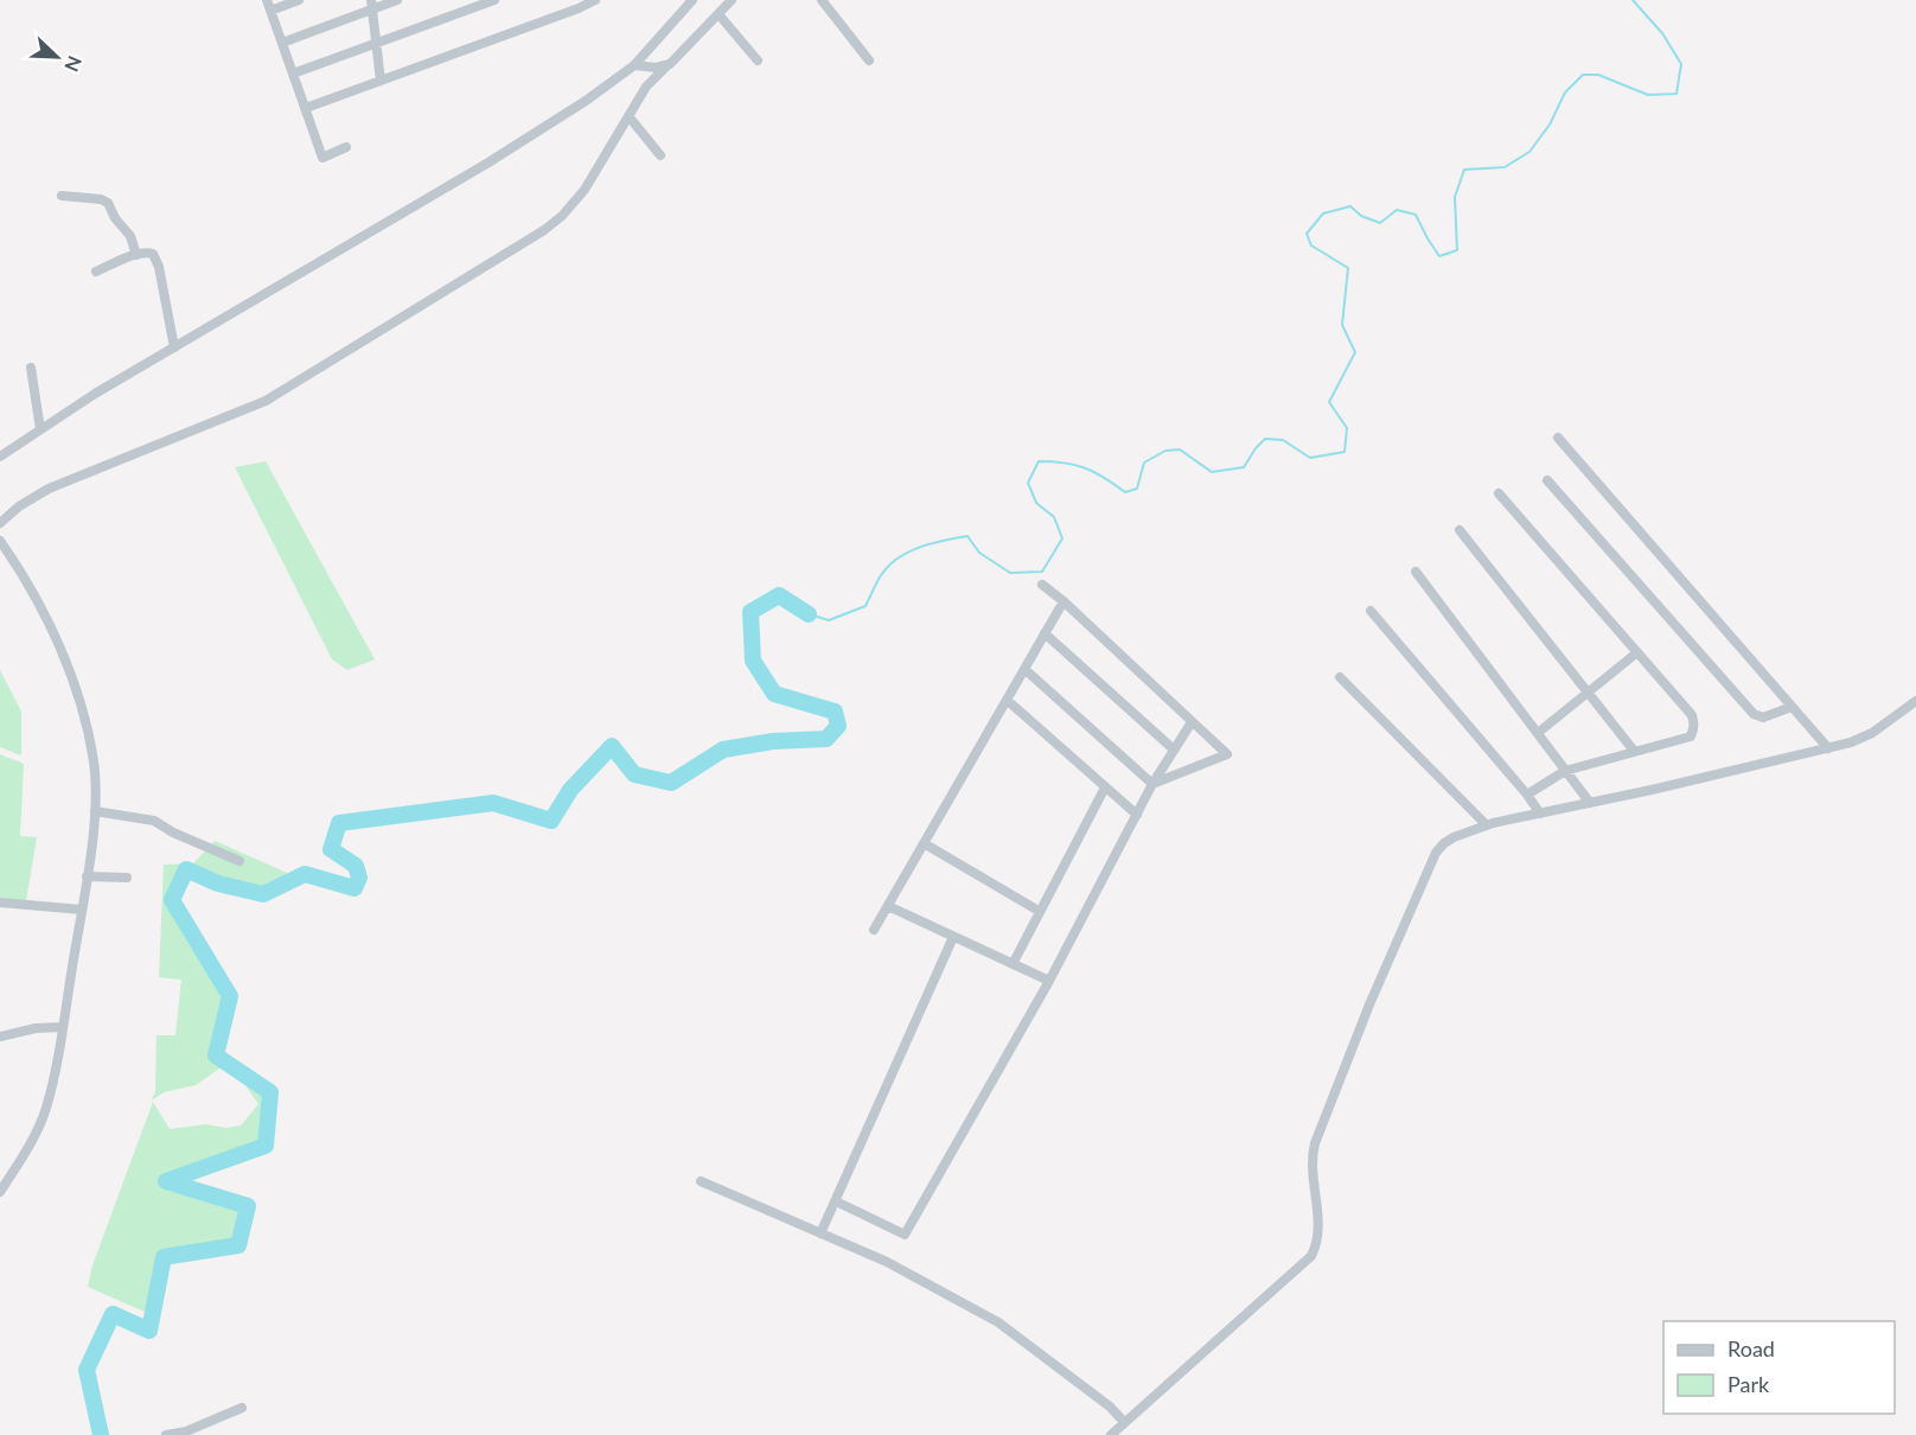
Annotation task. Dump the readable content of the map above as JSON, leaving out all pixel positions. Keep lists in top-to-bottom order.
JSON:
{
  "legend": ["Road", "Park"],
  "north": "bottom right"
}
